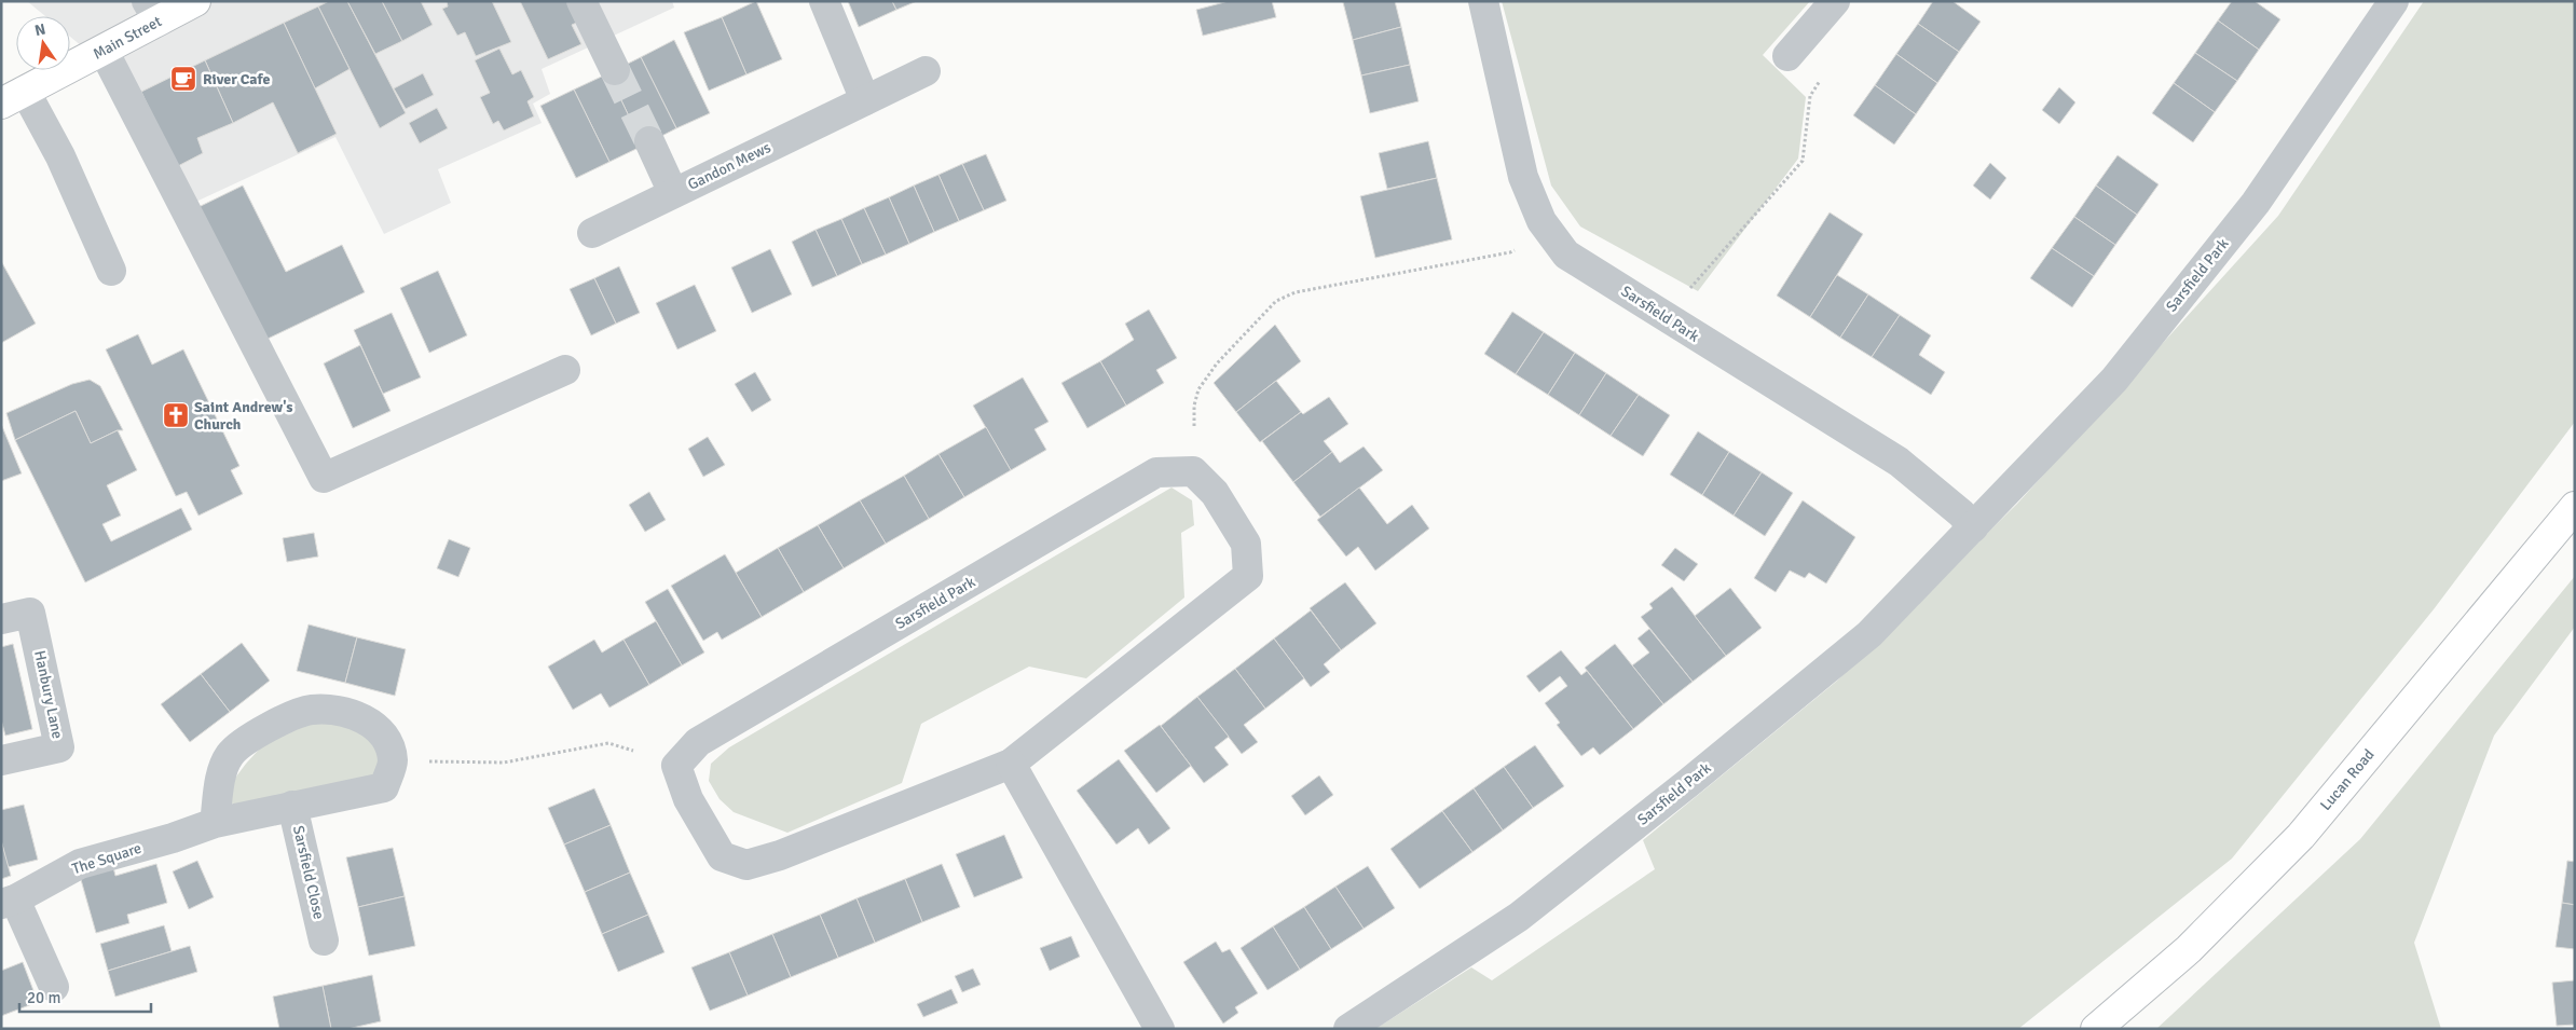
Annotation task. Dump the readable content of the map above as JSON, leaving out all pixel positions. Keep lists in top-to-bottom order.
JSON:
{
  "streets": {
    "main road": ["Main Street", "Lucan Road"],
    "street": [
      "Gandon Mews",
      "Sarsfield Park",
      "Hanbury Lane",
      "The Square",
      "Sarsfield Close"
    ]
  },
  "crossings": [
    ["The Square", "Sarsfield Close"]
  ],
  "places": {
    "cafe": ["River Cafe"],
    "church": ["Saint Andrew's Church"]
  },
  "scale_bar": "20 m",
  "north": "top"
}
